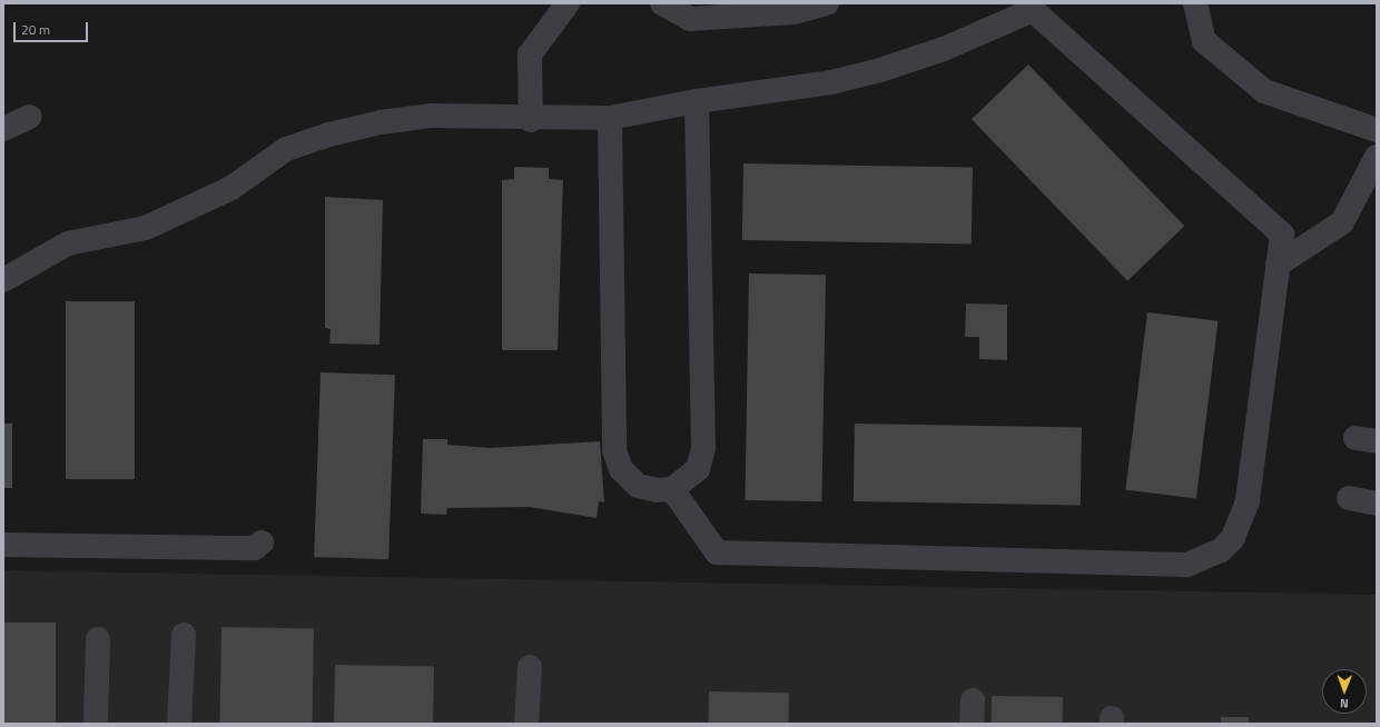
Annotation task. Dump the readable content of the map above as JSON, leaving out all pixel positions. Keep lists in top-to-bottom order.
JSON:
{
  "scale_bar": "20 m",
  "north": "bottom"
}
